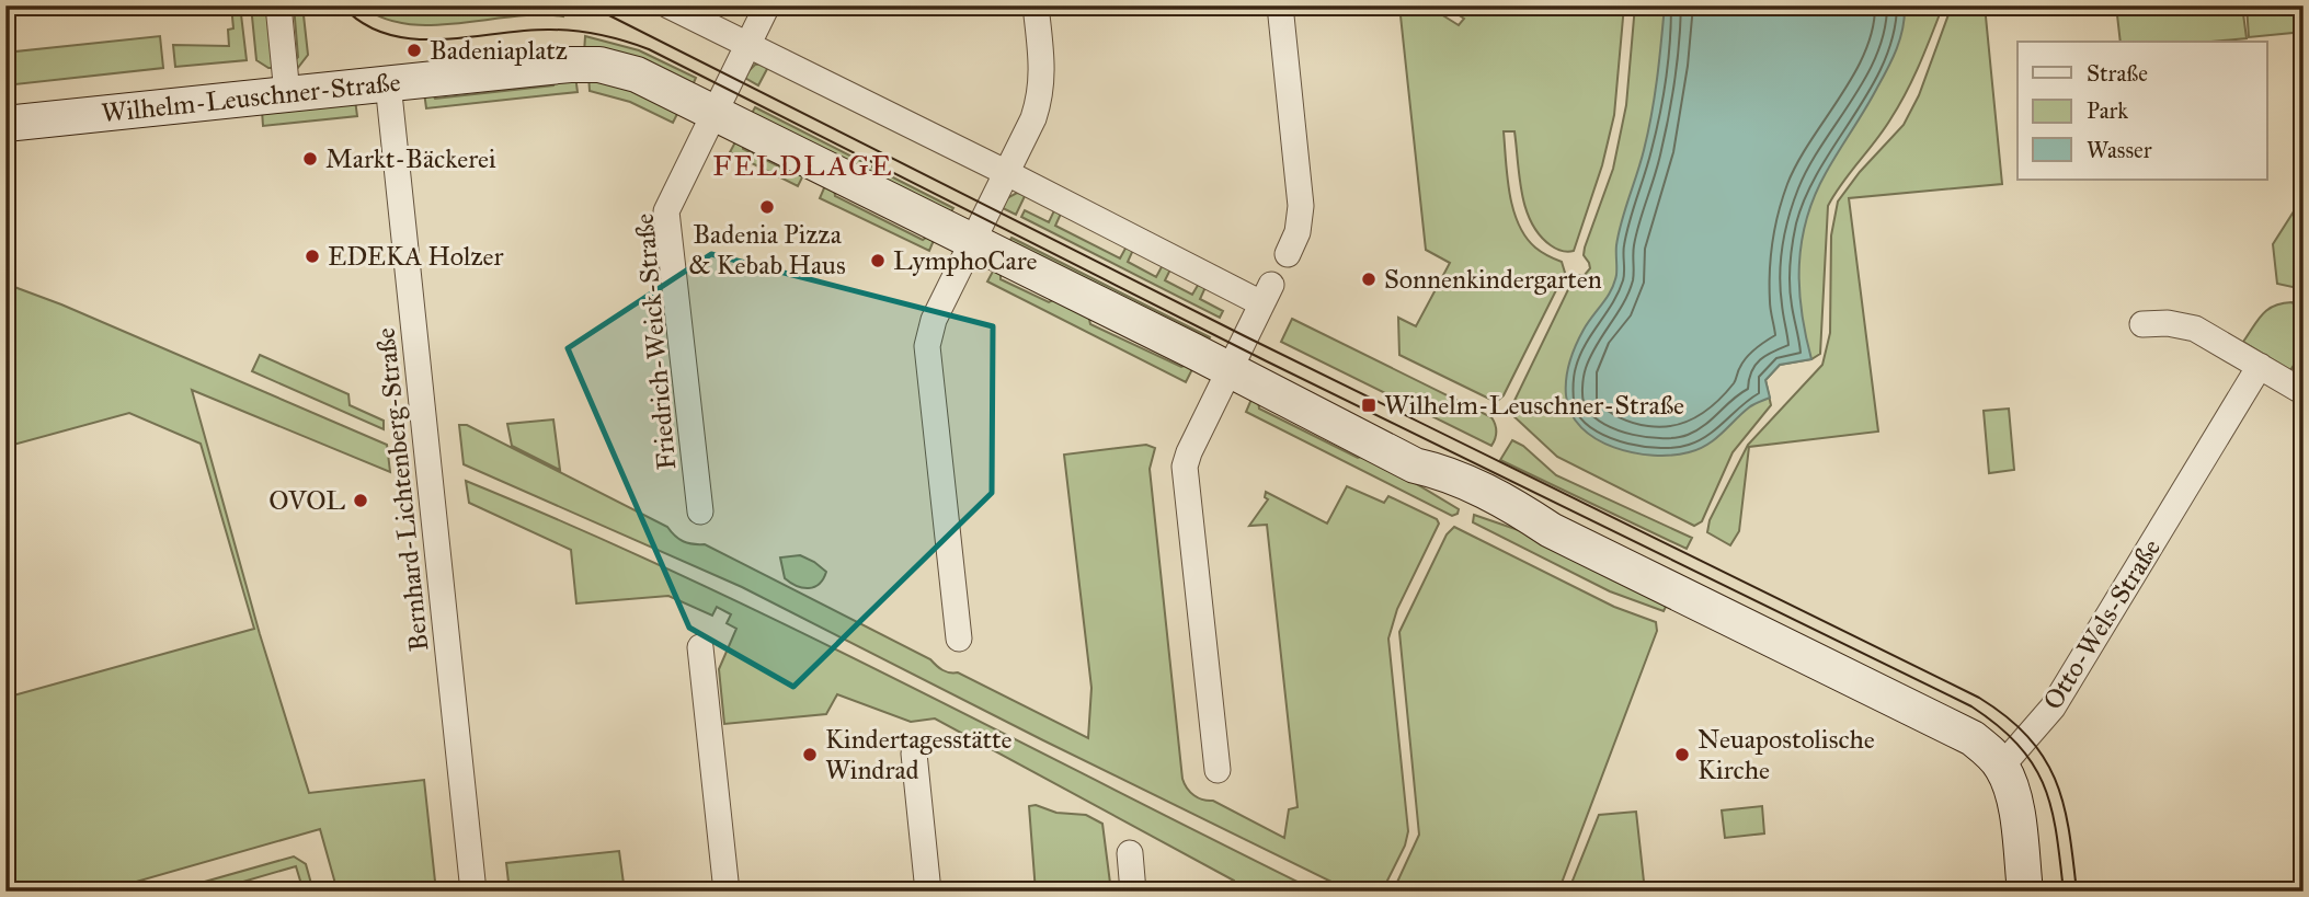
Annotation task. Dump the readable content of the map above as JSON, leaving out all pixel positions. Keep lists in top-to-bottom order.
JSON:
{
  "streets": {
    "street": [
      "Wilhelm-Leuschner-Straße",
      "Friedrich-Weick-Straße",
      "Bernhard-Lichtenberg-Straße",
      "Otto-Wels-Straße"
    ]
  },
  "crossings": [
    ["Wilhelm-Leuschner-Straße", "Friedrich-Weick-Straße"],
    ["Wilhelm-Leuschner-Straße", "Bernhard-Lichtenberg-Straße"],
    ["Wilhelm-Leuschner-Straße", "Otto-Wels-Straße"]
  ],
  "districts": ["FELDLAGE"],
  "places": {
    "other": [
      "Badeniaplatz",
      "Markt-Bäckerei",
      "Badenia Pizza & Kebab Haus",
      "EDEKA Holzer",
      "LymphoCare",
      "Sonnenkindergarten",
      "OVOL",
      "Kindertagesstätte Windrad",
      "Neuapostolische Kirche"
    ],
    "transit": ["Wilhelm-Leuschner-Straße"]
  },
  "legend": ["Straße", "Park", "Wasser"]
}
